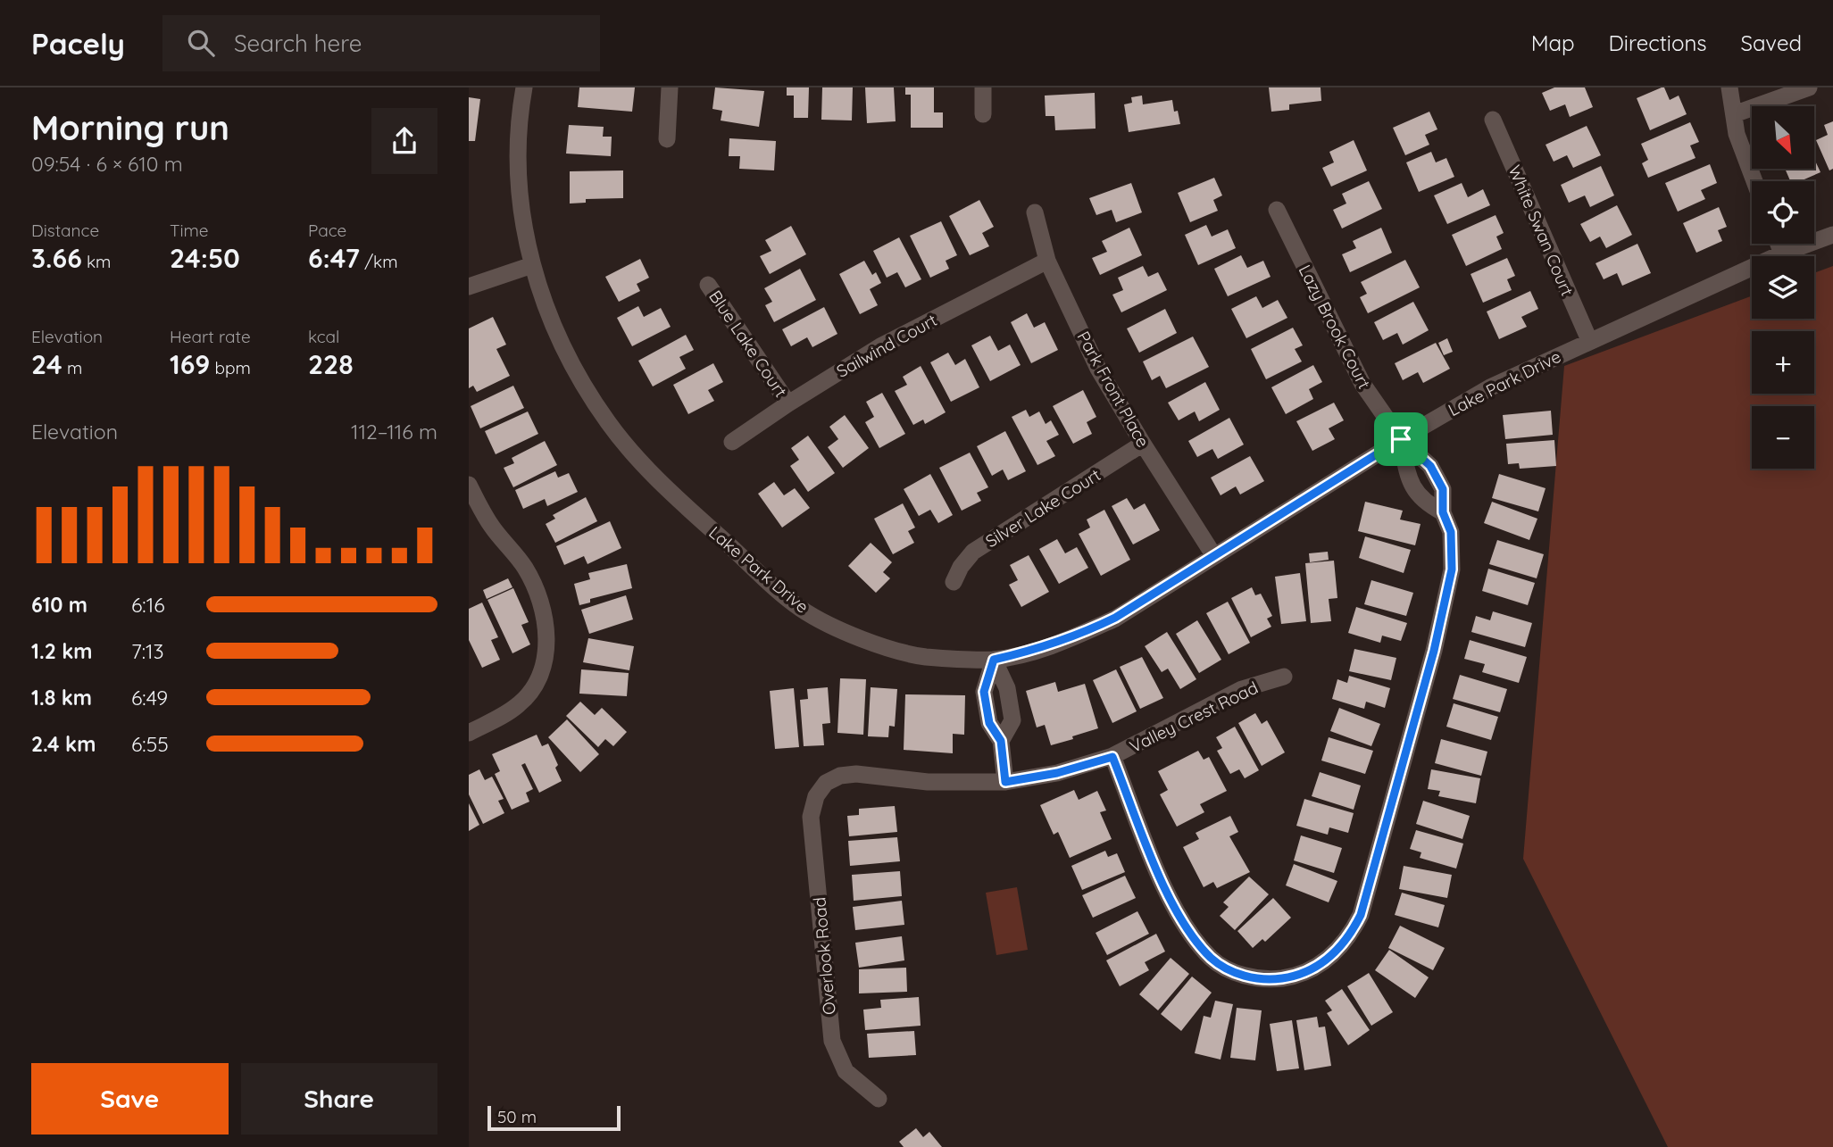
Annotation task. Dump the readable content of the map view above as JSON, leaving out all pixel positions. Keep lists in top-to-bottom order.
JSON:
{
  "streets": {
    "street": [
      "White Swan Court",
      "Lazy Brook Court",
      "Blue Lake Court",
      "Sailwind Court",
      "Lake Park Drive",
      "Park Front Place",
      "Silver Lake Court",
      "Valley Crest Road",
      "Overlook Road"
    ]
  },
  "crossings": [
    ["White Swan Court", "Lake Park Drive"],
    ["Lazy Brook Court", "Lake Park Drive"],
    ["Blue Lake Court", "Sailwind Court"],
    ["Sailwind Court", "Park Front Place"],
    ["Lake Park Drive", "Park Front Place"],
    ["Park Front Place", "Silver Lake Court"],
    ["Valley Crest Road", "Overlook Road"]
  ],
  "scale_bar": "50 m",
  "north": "bottom right",
  "page": {
    "header": "Pacely",
    "search": "Search here",
    "nav": ["Map", "Directions", "Saved"],
    "heading": ["Morning run", "09:54 · 6 × 610 m"],
    "map_buttons": ["+", "−"],
    "stats": [
      ["Distance", "3.66 km"],
      ["Time", "24:50"],
      ["Pace", "6:47 /km"],
      ["Elevation", "24 m"],
      ["Heart rate", "169 bpm"],
      ["kcal", "228"]
    ],
    "chart": ["Elevation", "112–116 m"],
    "list": [
      {
        "name": "610 m",
        "note": "6:16"
      },
      {
        "name": "1.2 km",
        "note": "7:13"
      },
      {
        "name": "1.8 km",
        "note": "6:49"
      },
      {
        "name": "2.4 km",
        "note": "6:55"
      }
    ],
    "buttons": ["Save", "Share"],
    "scale": "50 m"
  }
}
